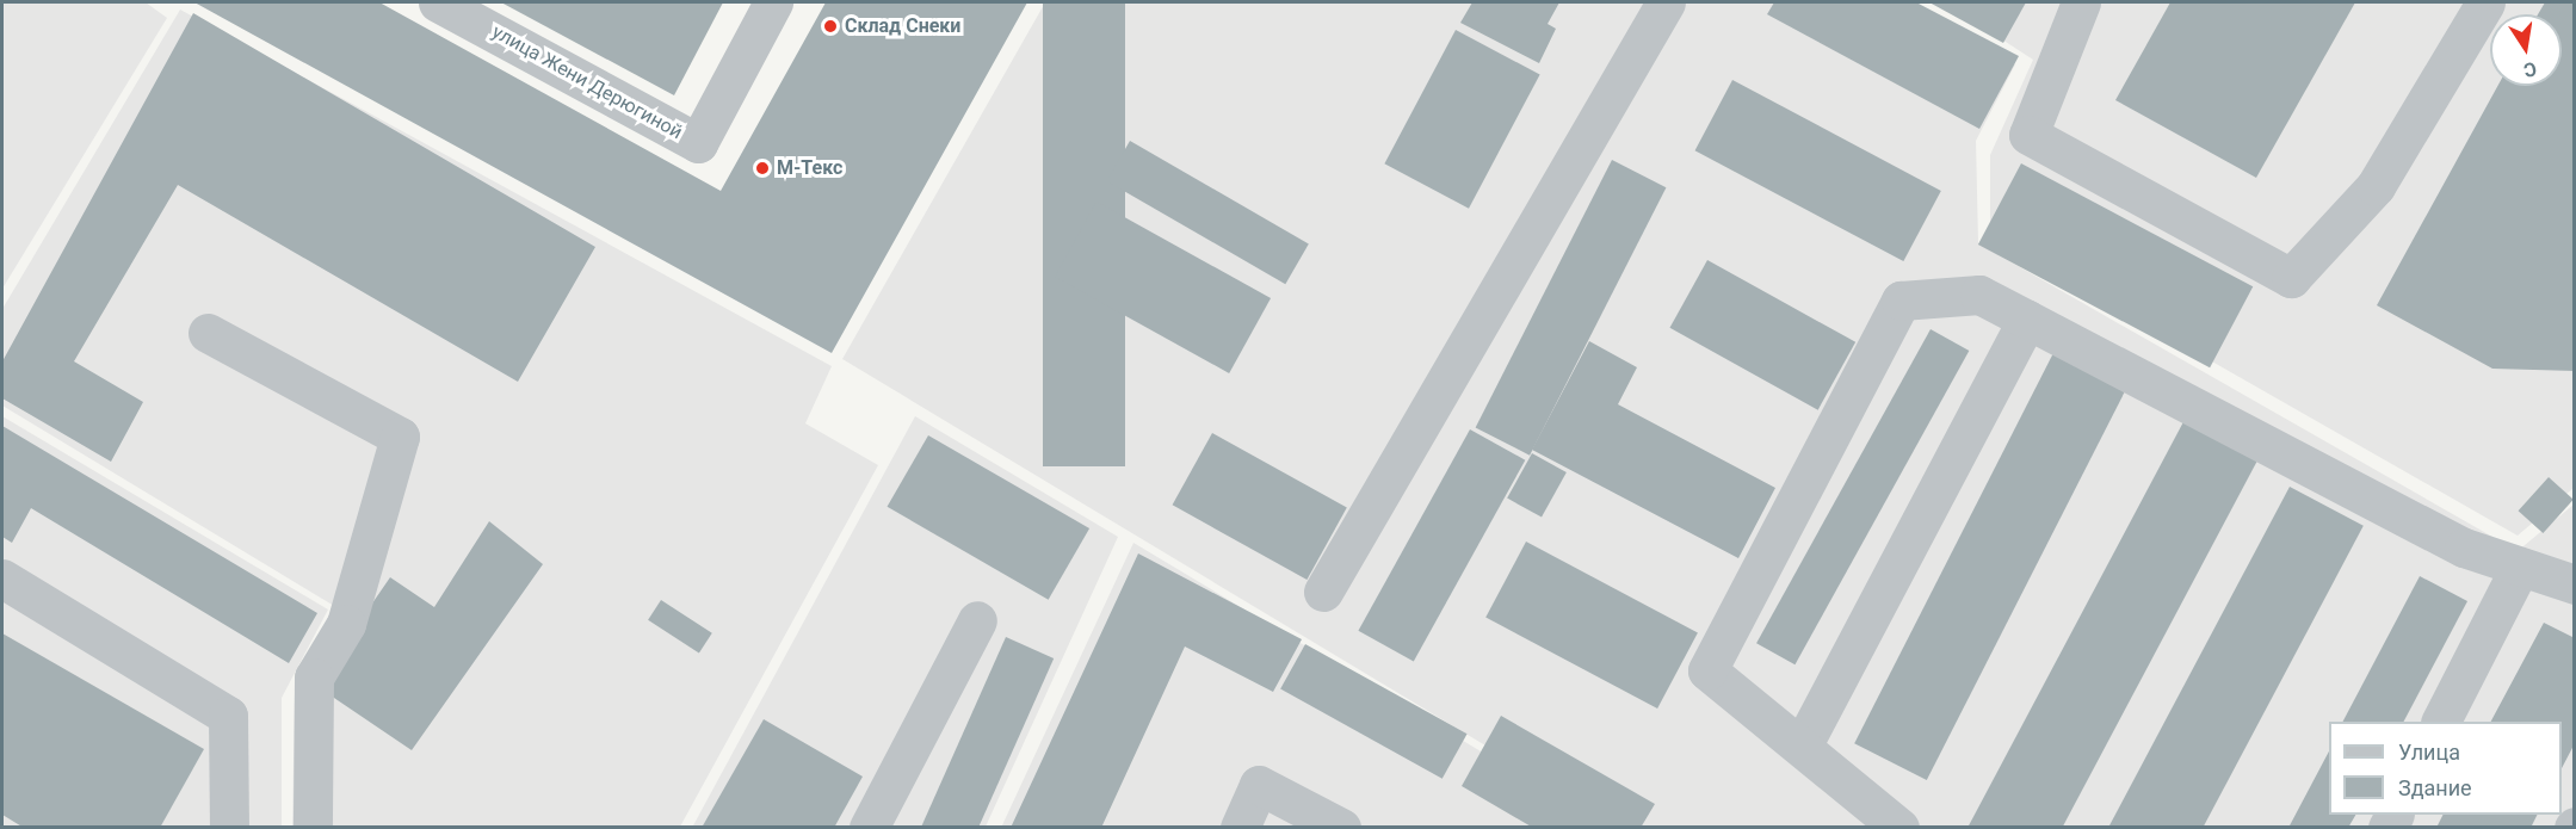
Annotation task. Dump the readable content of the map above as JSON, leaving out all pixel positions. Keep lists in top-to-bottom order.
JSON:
{
  "streets": {
    "street": ["улица Жени Дерюгиной"]
  },
  "places": ["Склад Снеки", "М-Текс"],
  "legend": ["Улица", "Здание"],
  "north": "bottom"
}
